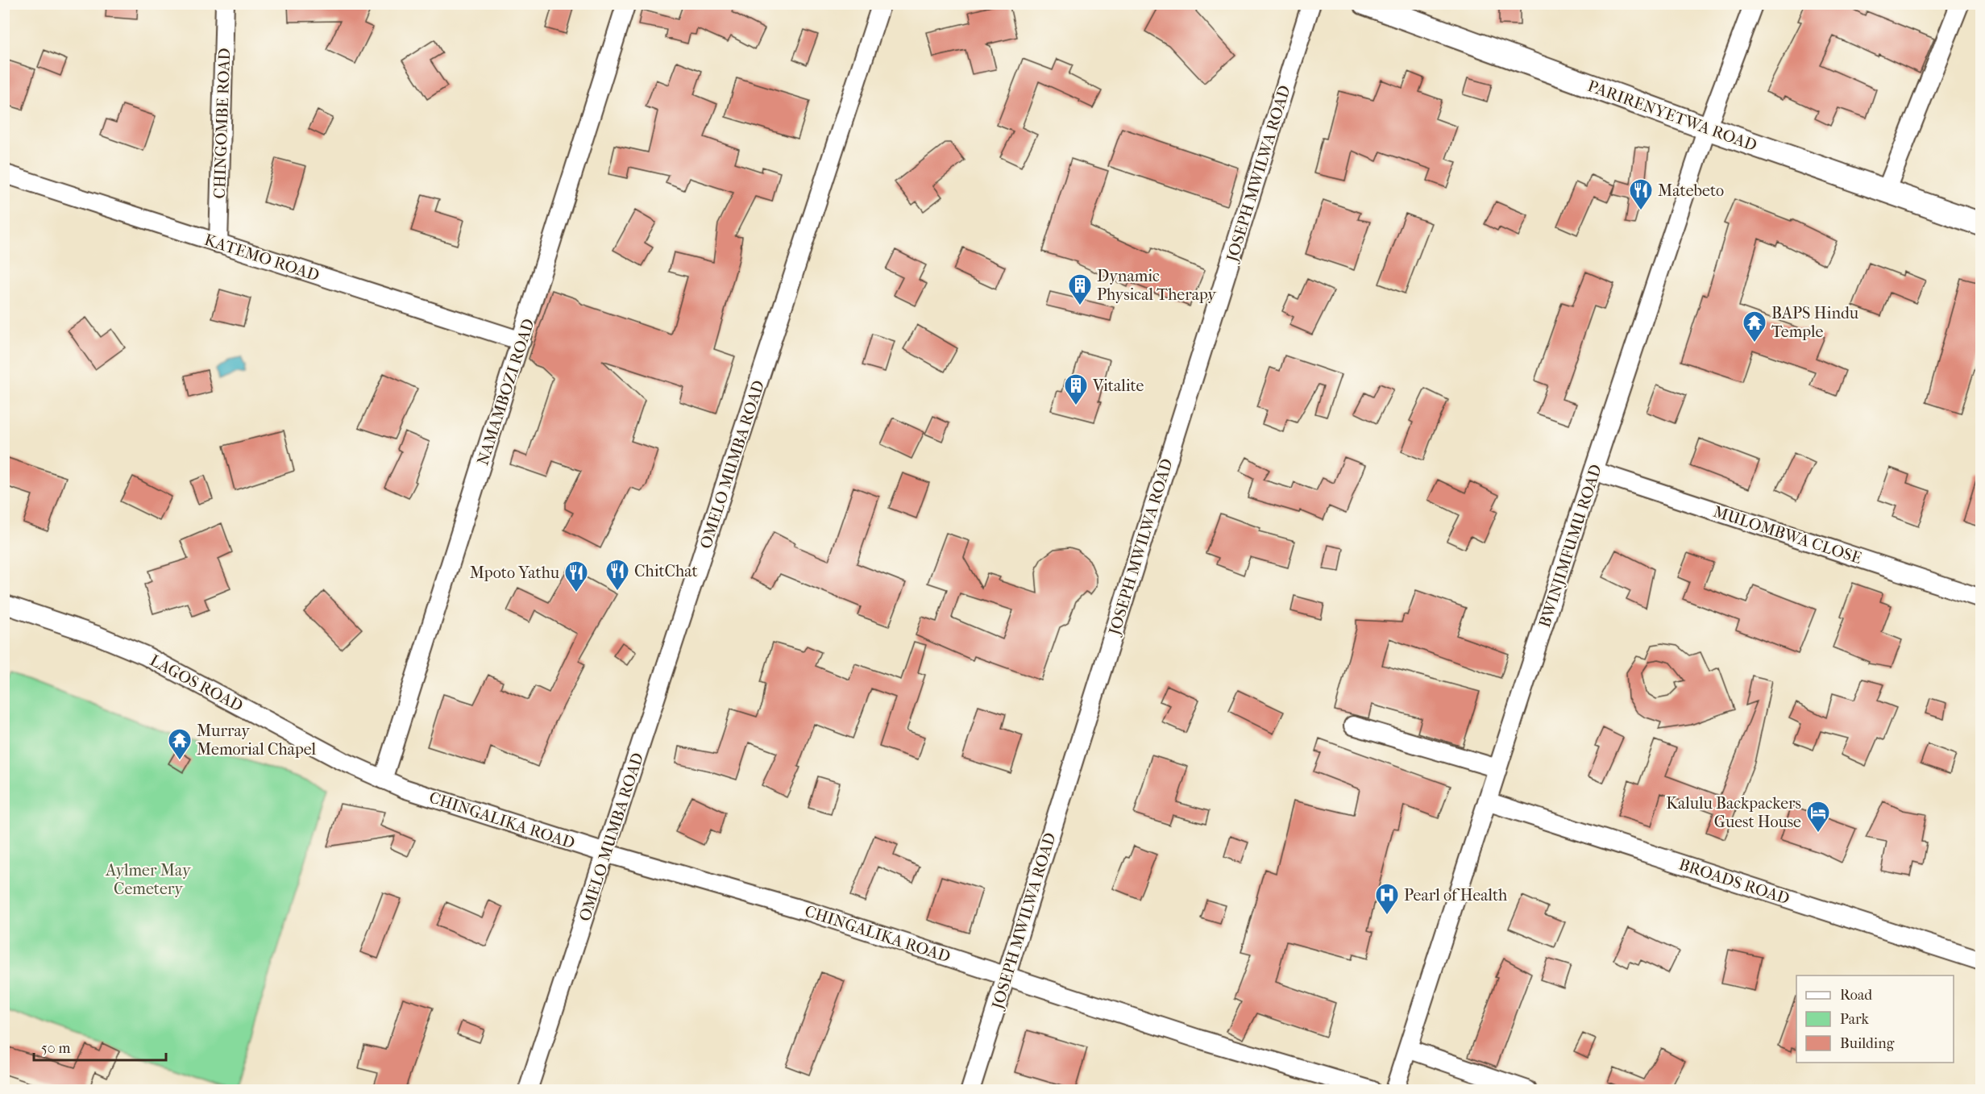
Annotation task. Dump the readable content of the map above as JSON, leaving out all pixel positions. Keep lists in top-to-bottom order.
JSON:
{
  "streets": {
    "main road": ["PARIRENYETWA ROAD"],
    "street": [
      "CHINGOMBE ROAD",
      "JOSEPH MWILWA ROAD",
      "KATEMO ROAD",
      "NAMAMBOZI ROAD",
      "OMELO MUMBA ROAD",
      "MULOMBWA CLOSE",
      "BWINJIMFUMU ROAD",
      "LAGOS ROAD",
      "CHINGALIKA ROAD",
      "BROADS ROAD"
    ]
  },
  "crossings": [
    ["PARIRENYETWA ROAD", "BWINJIMFUMU ROAD"],
    ["CHINGOMBE ROAD", "KATEMO ROAD"],
    ["JOSEPH MWILWA ROAD", "CHINGALIKA ROAD"],
    ["KATEMO ROAD", "NAMAMBOZI ROAD"],
    ["NAMAMBOZI ROAD", "LAGOS ROAD"],
    ["NAMAMBOZI ROAD", "CHINGALIKA ROAD"],
    ["OMELO MUMBA ROAD", "CHINGALIKA ROAD"],
    ["MULOMBWA CLOSE", "BWINJIMFUMU ROAD"],
    ["BWINJIMFUMU ROAD", "BROADS ROAD"],
    ["LAGOS ROAD", "CHINGALIKA ROAD"]
  ],
  "parks": ["Aylmer May Cemetery"],
  "places": {
    "restaurant": ["Matebeto", "ChitChat", "Mpoto Yathu"],
    "building": ["Dynamic Physical Therapy", "Vitalite"],
    "temple": ["BAPS Hindu Temple", "Murray Memorial Chapel"],
    "hotel": ["Kalulu Backpackers Guest House"],
    "hospital": ["Pearl of Health"]
  },
  "legend": ["Road", "Park", "Building"],
  "scale_bar": "50 m"
}
